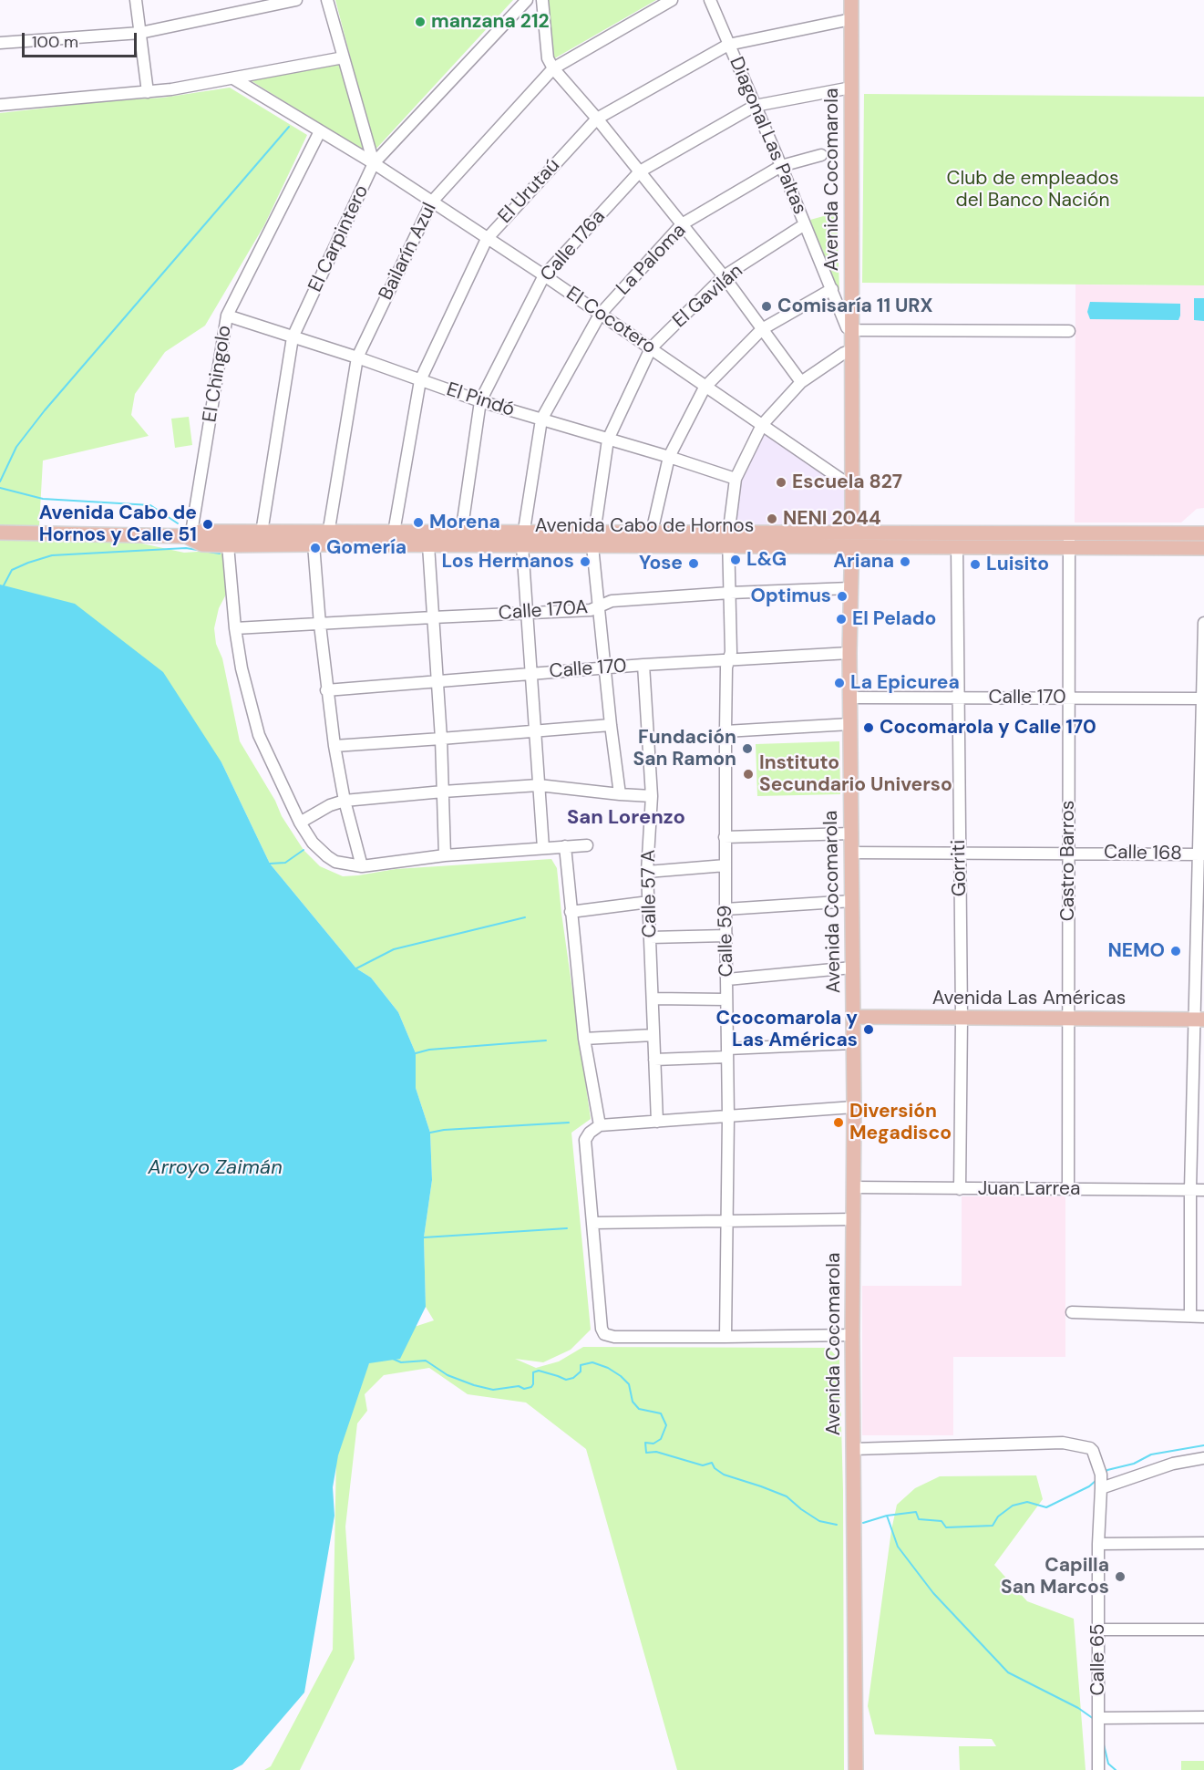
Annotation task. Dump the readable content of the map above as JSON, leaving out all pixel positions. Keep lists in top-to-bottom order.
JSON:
{
  "streets": {
    "main road": ["Avenida Cocomarola", "Avenida Cabo de Hornos", "Avenida Las Américas"],
    "street": [
      "Diagonal Las Paltas",
      "El Urutaú",
      "El Carpintero",
      "Calle 176a",
      "Bailarín Azul",
      "La Paloma",
      "El Gavilán",
      "El Cocotero",
      "El Chingolo",
      "El Pindó",
      "Calle 170A",
      "Calle 170",
      "Calle 168",
      "Castro Barros",
      "Gorriti",
      "Calle 57 A",
      "Calle 59",
      "Juan Larrea",
      "Calle 65"
    ]
  },
  "crossings": [
    ["Diagonal Las Paltas", "Avenida Cocomarola"],
    ["Diagonal Las Paltas", "El Urutaú"],
    ["Diagonal Las Paltas", "Calle 176a"],
    ["Diagonal Las Paltas", "La Paloma"],
    ["Diagonal Las Paltas", "El Gavilán"],
    ["Avenida Cocomarola", "El Urutaú"],
    ["Avenida Cocomarola", "Calle 176a"],
    ["Avenida Cocomarola", "El Cocotero"],
    ["Avenida Cocomarola", "Avenida Cabo de Hornos"],
    ["Avenida Cocomarola", "Calle 170A"],
    ["Avenida Cocomarola", "Calle 170"],
    ["Avenida Cocomarola", "Calle 168"],
    ["Avenida Cocomarola", "Calle 59"],
    ["Avenida Cocomarola", "Avenida Las Américas"],
    ["Avenida Cocomarola", "Juan Larrea"],
    ["Avenida Cocomarola", "Calle 65"],
    ["El Urutaú", "El Cocotero"],
    ["El Urutaú", "El Pindó"],
    ["El Urutaú", "Avenida Cabo de Hornos"],
    ["El Carpintero", "El Cocotero"],
    ["El Carpintero", "El Pindó"],
    ["El Carpintero", "Avenida Cabo de Hornos"],
    ["Calle 176a", "El Cocotero"],
    ["Calle 176a", "El Pindó"],
    ["Calle 176a", "Avenida Cabo de Hornos"],
    ["Bailarín Azul", "El Cocotero"],
    ["Bailarín Azul", "El Pindó"],
    ["Bailarín Azul", "Avenida Cabo de Hornos"],
    ["Bailarín Azul", "Calle 170A"],
    ["Bailarín Azul", "Calle 170"],
    ["La Paloma", "El Cocotero"],
    ["La Paloma", "El Pindó"],
    ["El Gavilán", "El Cocotero"],
    ["El Gavilán", "El Pindó"],
    ["El Gavilán", "Avenida Cabo de Hornos"],
    ["El Gavilán", "Calle 170A"],
    ["El Gavilán", "Calle 170"],
    ["El Cocotero", "El Chingolo"],
    ["El Cocotero", "Calle 59"],
    ["El Chingolo", "El Pindó"],
    ["El Chingolo", "Avenida Cabo de Hornos"],
    ["El Pindó", "Calle 59"],
    ["Avenida Cabo de Hornos", "Castro Barros"],
    ["Avenida Cabo de Hornos", "Gorriti"],
    ["Avenida Cabo de Hornos", "Calle 59"],
    ["Calle 170A", "Calle 59"],
    ["Calle 170", "Castro Barros"],
    ["Calle 170", "Gorriti"],
    ["Calle 170", "Calle 57 A"],
    ["Calle 170", "Calle 59"],
    ["Calle 168", "Castro Barros"],
    ["Calle 168", "Gorriti"],
    ["Castro Barros", "Avenida Las Américas"],
    ["Castro Barros", "Juan Larrea"],
    ["Gorriti", "Avenida Las Américas"],
    ["Gorriti", "Juan Larrea"]
  ],
  "districts": ["San Lorenzo"],
  "water": ["Arroyo Zaimán"],
  "parks": ["Club de empleados del Banco Nación"],
  "places": [
    "manzana 212",
    "Comisaría 11 URX",
    "Escuela 827",
    "NENI 2044",
    "Morena",
    "Avenida Cabo de Hornos y Calle 51",
    "Gomería",
    "L&G",
    "Los Hermanos",
    "Ariana",
    "Yose",
    "Luisito",
    "Optimus",
    "El Pelado",
    "La Epicurea",
    "Cocomarola y Calle 170",
    "Fundación San Ramon",
    "Instituto Secundario Universo",
    "NEMO",
    "Ccocomarola y Las Américas",
    "Diversión Megadisco",
    "Capilla San Marcos"
  ],
  "scale_bar": "100 m"
}
